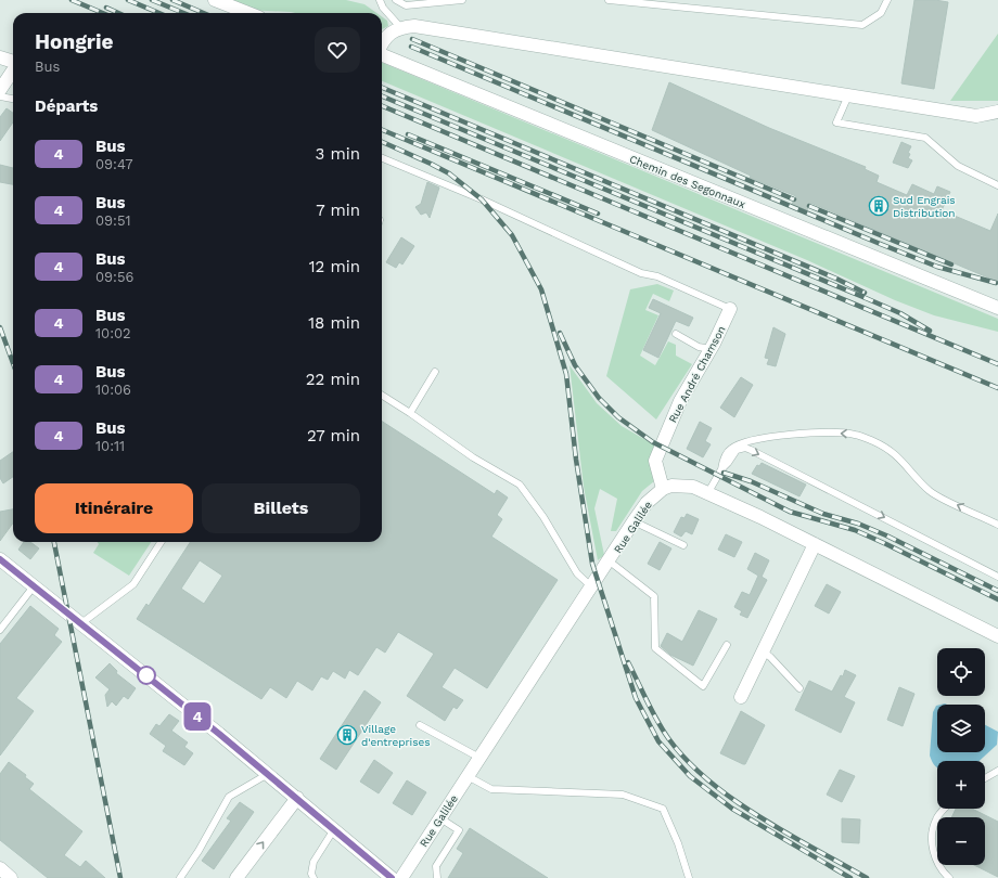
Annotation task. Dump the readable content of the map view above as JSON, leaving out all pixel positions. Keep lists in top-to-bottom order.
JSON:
{
  "streets": {
    "street": ["Chemin des Segonnaux", "Rue André Chamson", "Rue Galilée"]
  },
  "crossings": [
    ["Rue André Chamson", "Rue Galilée"]
  ],
  "places": {
    "building": ["Sud Engrais Distribution", "Village d'entreprises"]
  },
  "lines": ["bus line 4"],
  "page": {
    "on_map": "4",
    "heading": [
      ["Hongrie", "Bus"],
      "Départs"
    ],
    "list": [
      {
        "mark": "4",
        "name": "Bus",
        "note": "09:47",
        "value": "3 min"
      },
      {
        "mark": "4",
        "name": "Bus",
        "note": "09:51",
        "value": "7 min"
      },
      {
        "mark": "4",
        "name": "Bus",
        "note": "09:56",
        "value": "12 min"
      },
      {
        "mark": "4",
        "name": "Bus",
        "note": "10:02",
        "value": "18 min"
      },
      {
        "mark": "4",
        "name": "Bus",
        "note": "10:06",
        "value": "22 min"
      },
      {
        "mark": "4",
        "name": "Bus",
        "note": "10:11",
        "value": "27 min"
      }
    ],
    "buttons": ["Itinéraire", "Billets"],
    "map_buttons": ["+", "−"]
  }
}
